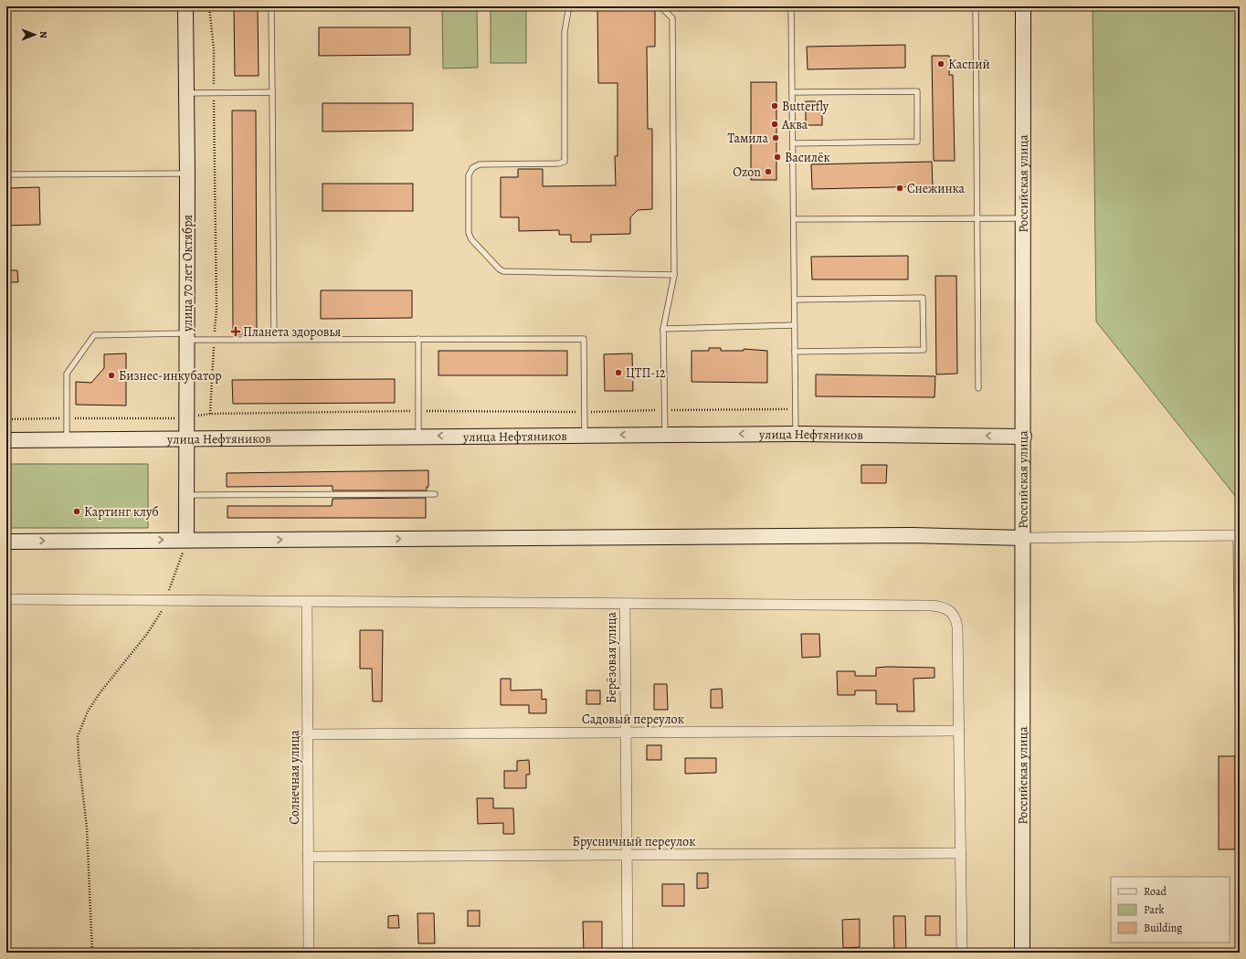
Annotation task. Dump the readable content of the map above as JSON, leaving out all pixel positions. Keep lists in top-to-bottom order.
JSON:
{
  "streets": {
    "main road": ["Российская улица", "улица 70 лет Октября", "улица Нефтяников"],
    "street": [
      "Берёзовая улица",
      "Садовый переулок",
      "Солнечная улица",
      "Брусничный переулок"
    ]
  },
  "crossings": [
    ["Российская улица", "улица Нефтяников"],
    ["улица 70 лет Октября", "улица Нефтяников"],
    ["Берёзовая улица", "Садовый переулок"],
    ["Берёзовая улица", "Брусничный переулок"],
    ["Садовый переулок", "Солнечная улица"],
    ["Солнечная улица", "Брусничный переулок"]
  ],
  "places": {
    "other": [
      "Каспий",
      "Butterfly",
      "Аква",
      "Тамила",
      "Василёк",
      "Ozon",
      "Снежинка",
      "ЦТП-12",
      "Бизнес-инкубатор",
      "Картинг клуб"
    ],
    "health": ["Планета здоровья"]
  },
  "legend": ["Road", "Park", "Building"],
  "north": "right"
}
